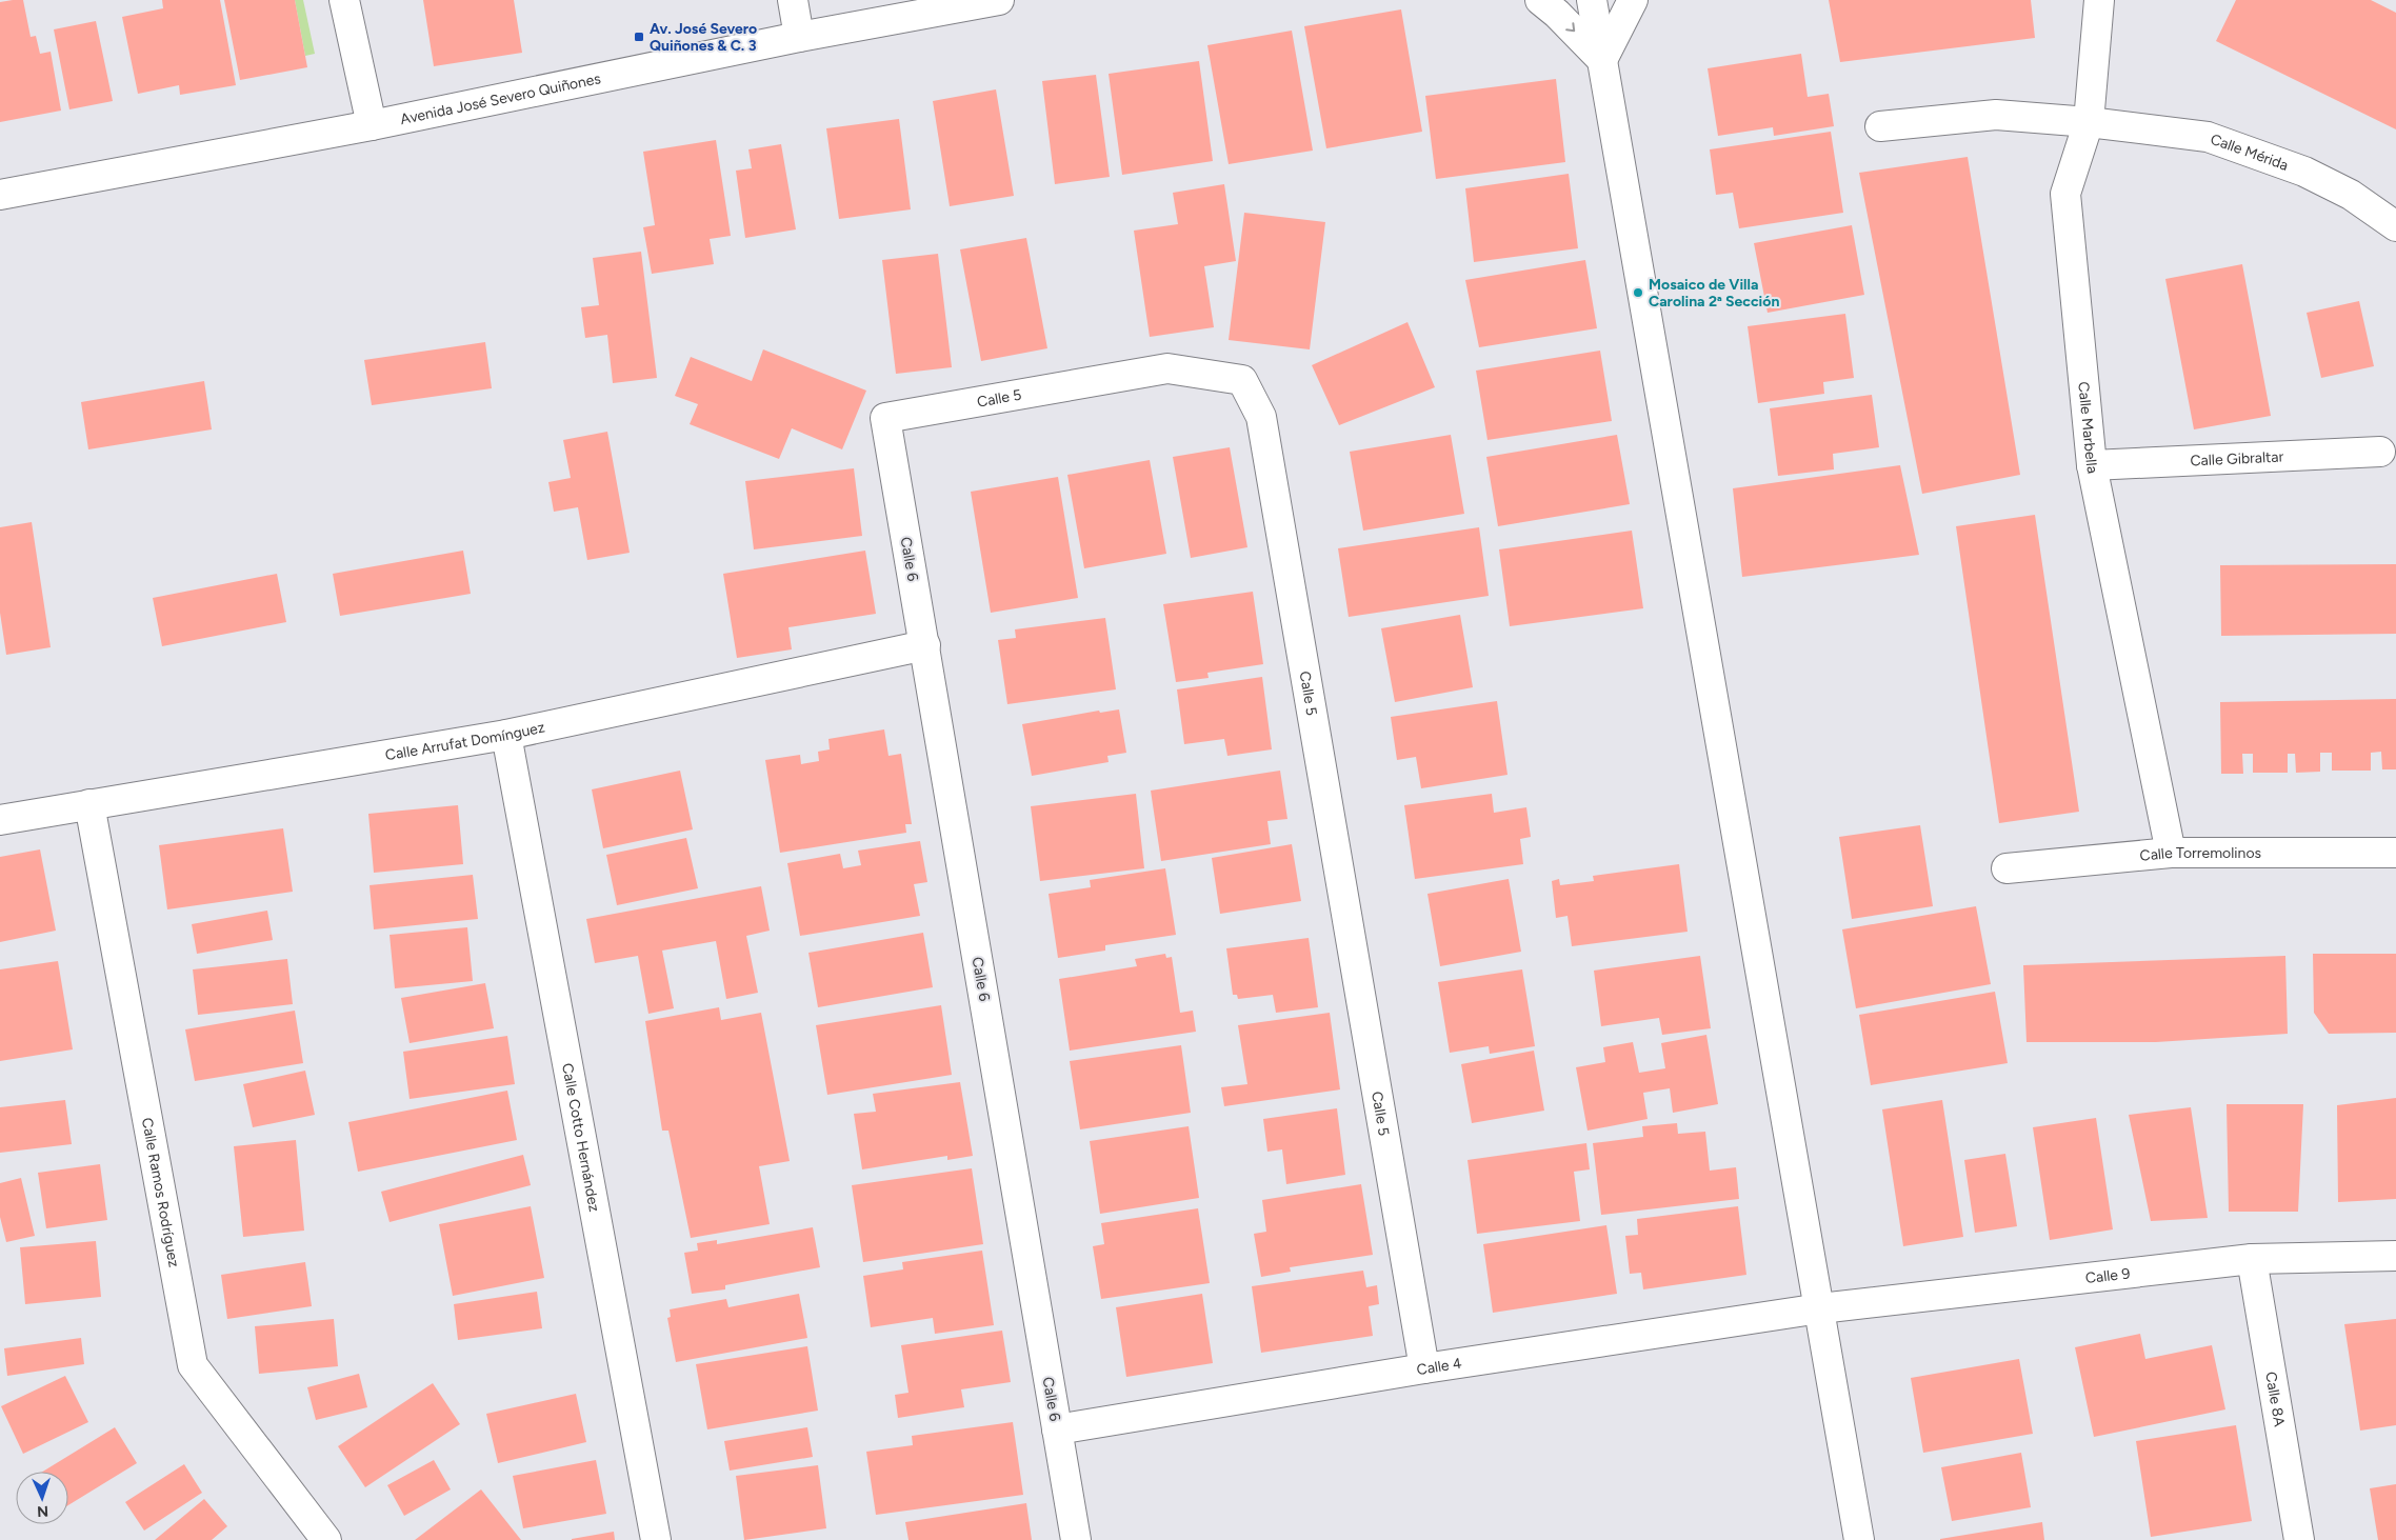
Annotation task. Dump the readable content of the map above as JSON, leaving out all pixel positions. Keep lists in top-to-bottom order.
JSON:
{
  "streets": {
    "street": [
      "Avenida José Severo Quiñones",
      "Calle Mérida",
      "Calle 5",
      "Calle Marbella",
      "Calle Gibraltar",
      "Calle 6",
      "Calle Arrufat Domínguez",
      "Calle Torremolinos",
      "Calle Cotto Hernández",
      "Calle Ramos Rodríguez",
      "Calle 9",
      "Calle 4",
      "Calle 8A"
    ]
  },
  "crossings": [
    ["Calle Mérida", "Calle Marbella"],
    ["Calle 5", "Calle 6"],
    ["Calle 5", "Calle 4"],
    ["Calle Marbella", "Calle Gibraltar"],
    ["Calle Marbella", "Calle Torremolinos"],
    ["Calle 6", "Calle Arrufat Domínguez"],
    ["Calle 6", "Calle 4"],
    ["Calle Arrufat Domínguez", "Calle Cotto Hernández"],
    ["Calle Arrufat Domínguez", "Calle Ramos Rodríguez"],
    ["Calle 9", "Calle 4"],
    ["Calle 9", "Calle 8A"]
  ],
  "places": {
    "transit": ["Av. José Severo Quiñones & C. 3"],
    "other": ["Mosaico de Villa Carolina 2ª Sección"]
  },
  "north": "bottom"
}
